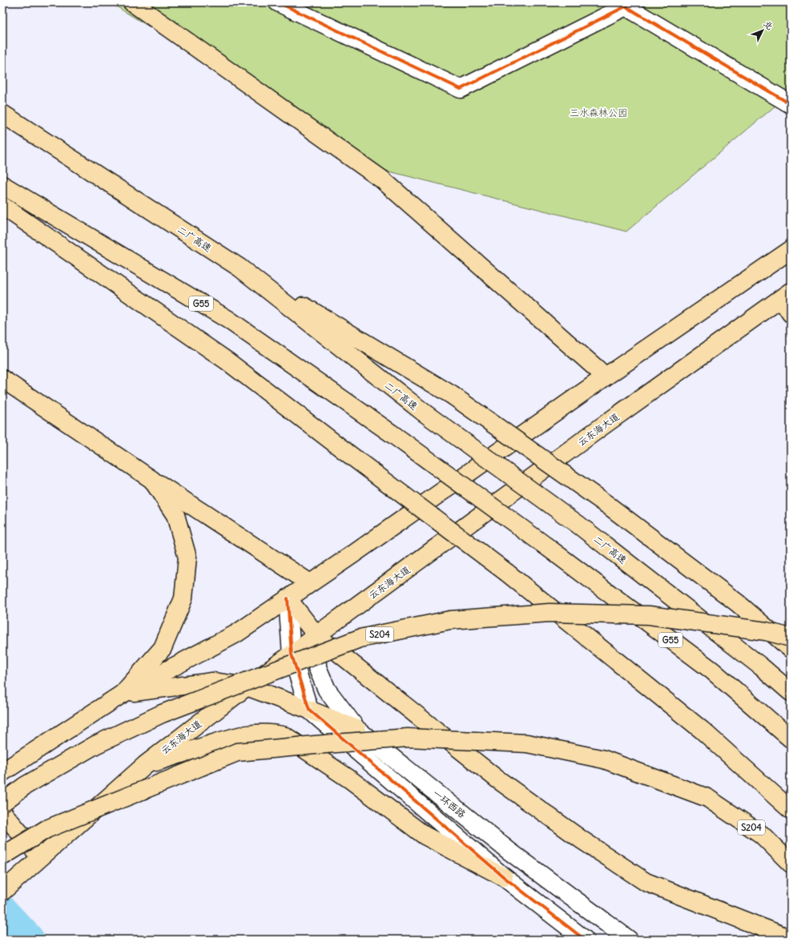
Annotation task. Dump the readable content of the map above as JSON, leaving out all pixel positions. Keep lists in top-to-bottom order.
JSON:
{
  "streets": {
    "main road": [
      "二广高速",
      "G55",
      "云东海大道",
      "S204"
    ],
    "street": ["一环西路"]
  },
  "crossings": [
    ["云东海大道", "一环西路"]
  ],
  "parks": ["三水森林公园"],
  "north": "top right"
}
